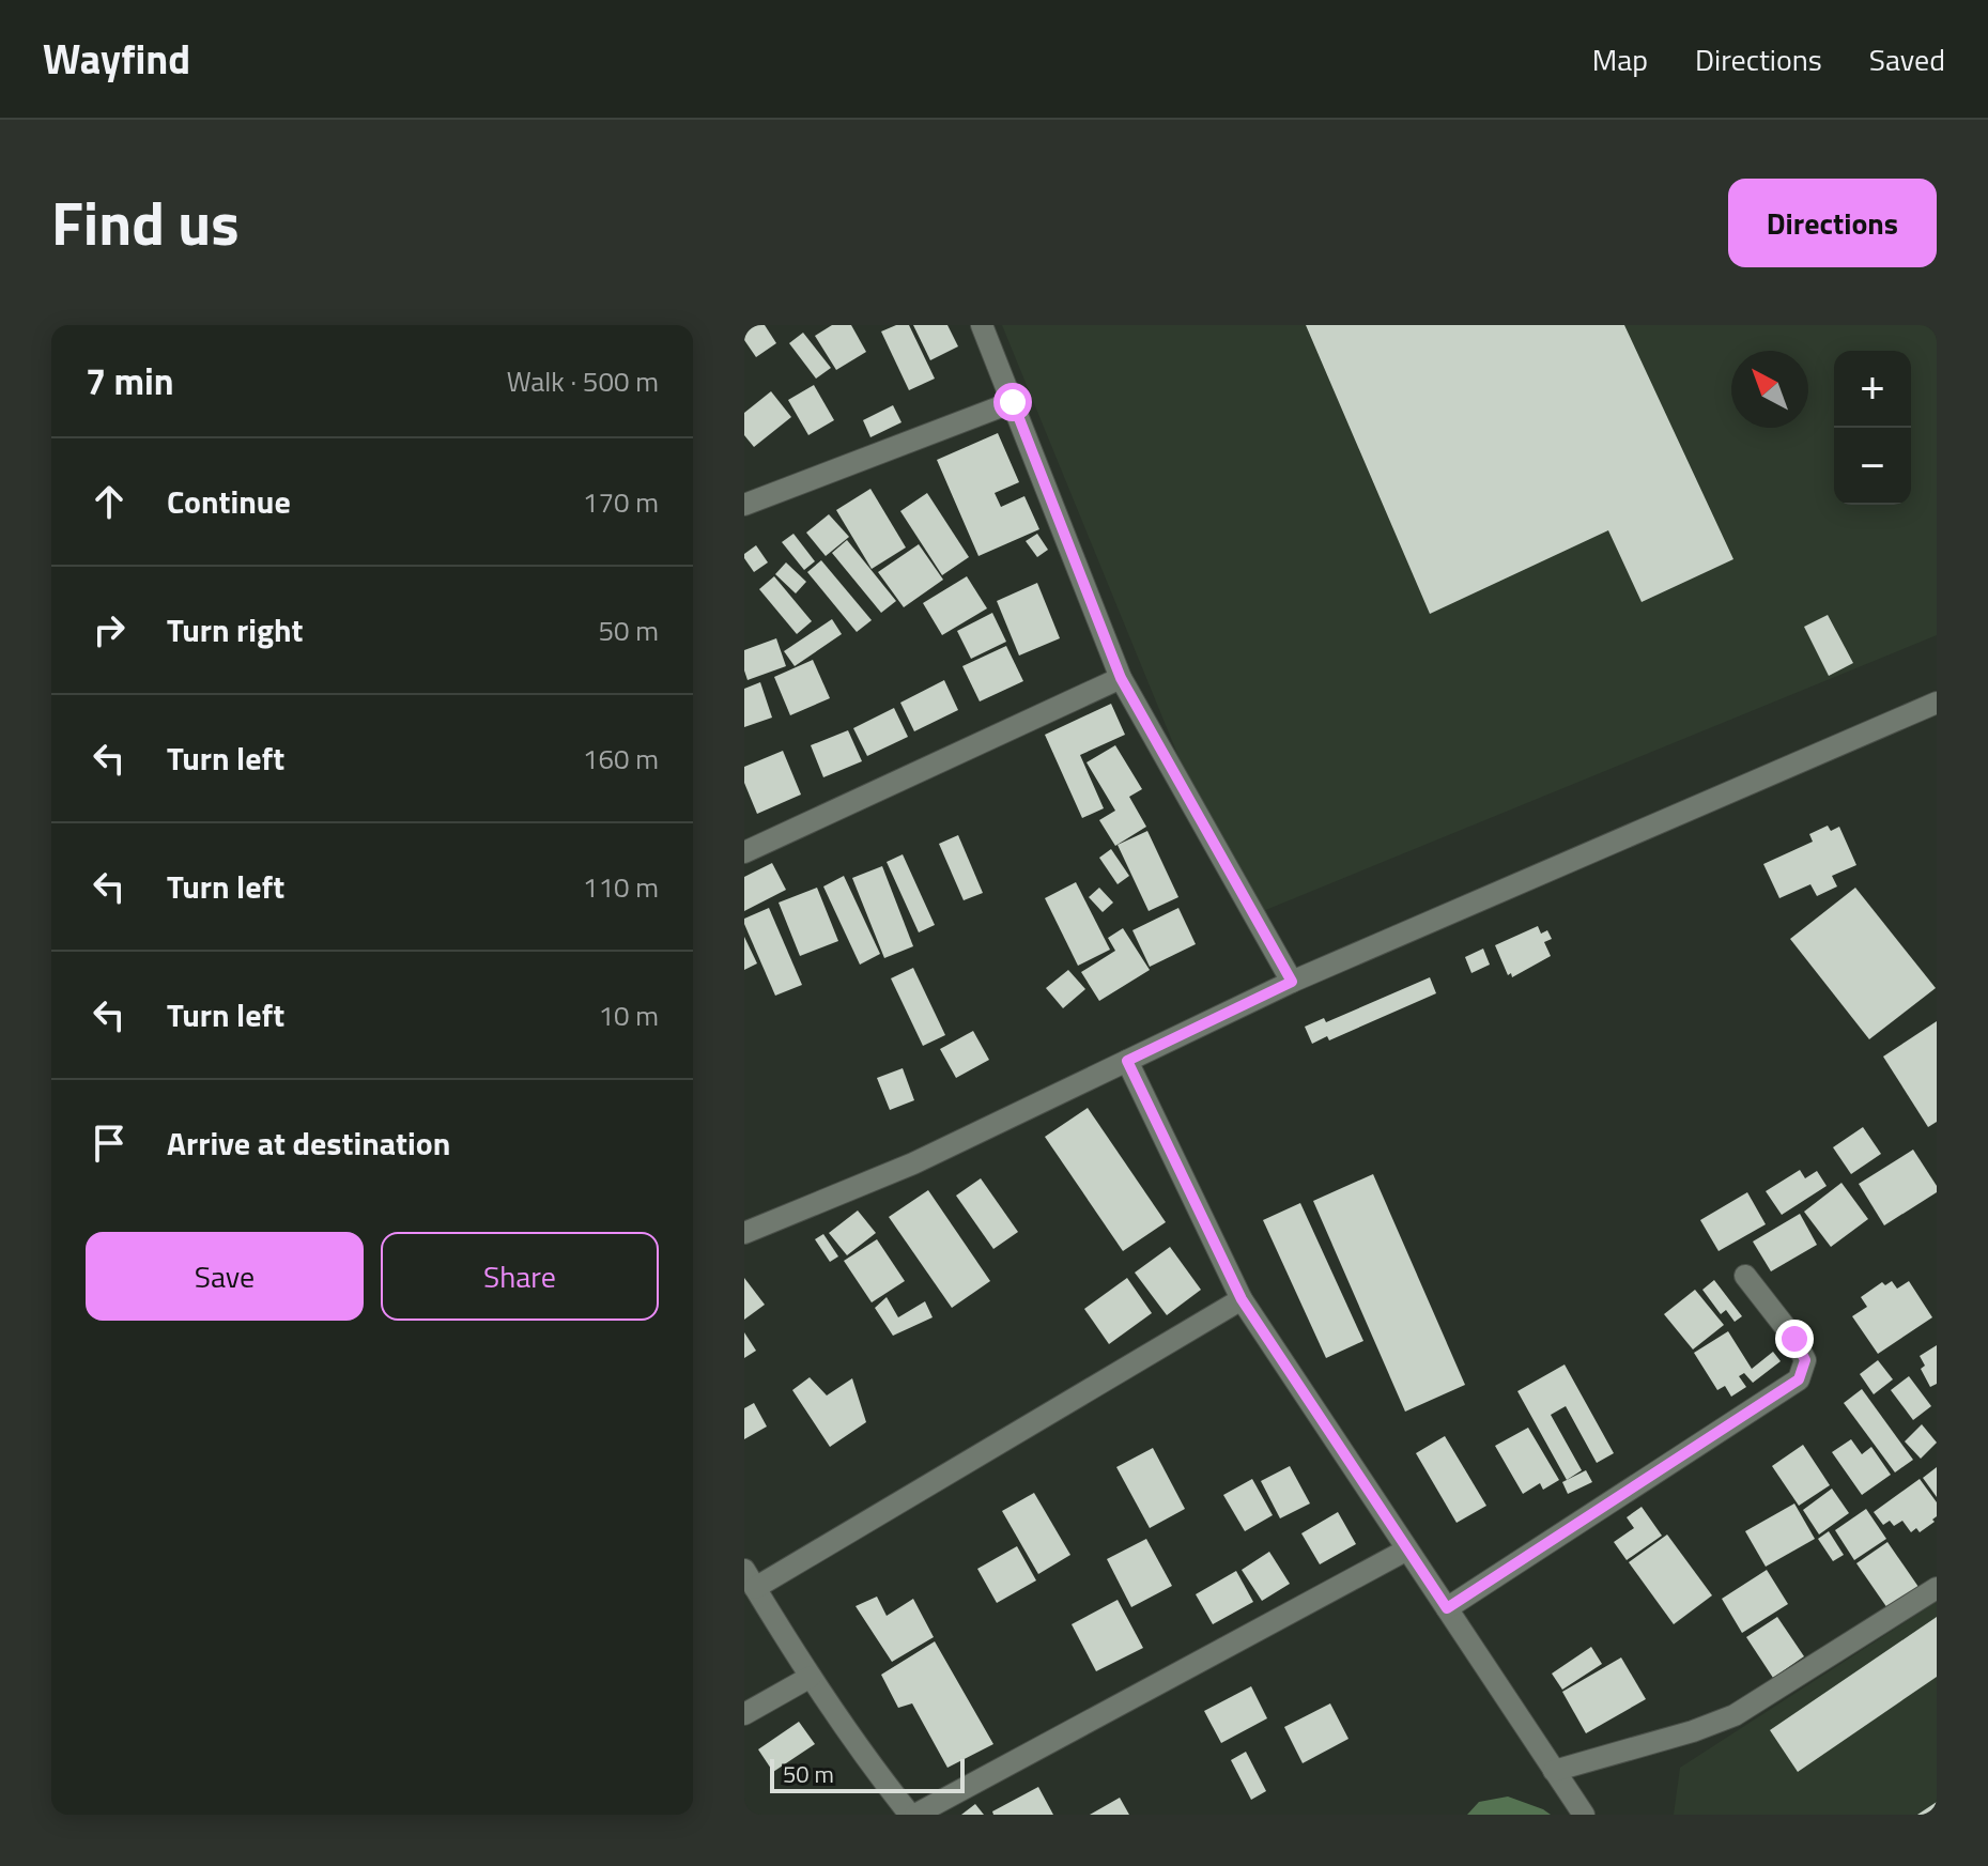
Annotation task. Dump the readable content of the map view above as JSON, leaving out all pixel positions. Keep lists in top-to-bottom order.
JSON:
{
  "scale_bar": "50 m",
  "north": "top left",
  "page": {
    "header": "Wayfind",
    "nav": ["Map", "Directions", "Saved"],
    "title": "Find us",
    "buttons": [
      "Directions",
      ["Save", "Share"]
    ],
    "heading": ["7 min", "Walk · 500 m"],
    "map_buttons": ["+", "−"],
    "list": [
      ["Continue", "170 m"],
      ["Turn right", "50 m"],
      ["Turn left", "160 m"],
      ["Turn left", "110 m"],
      ["Turn left", "10 m"],
      "Arrive at destination"
    ],
    "scale": "50 m"
  }
}
